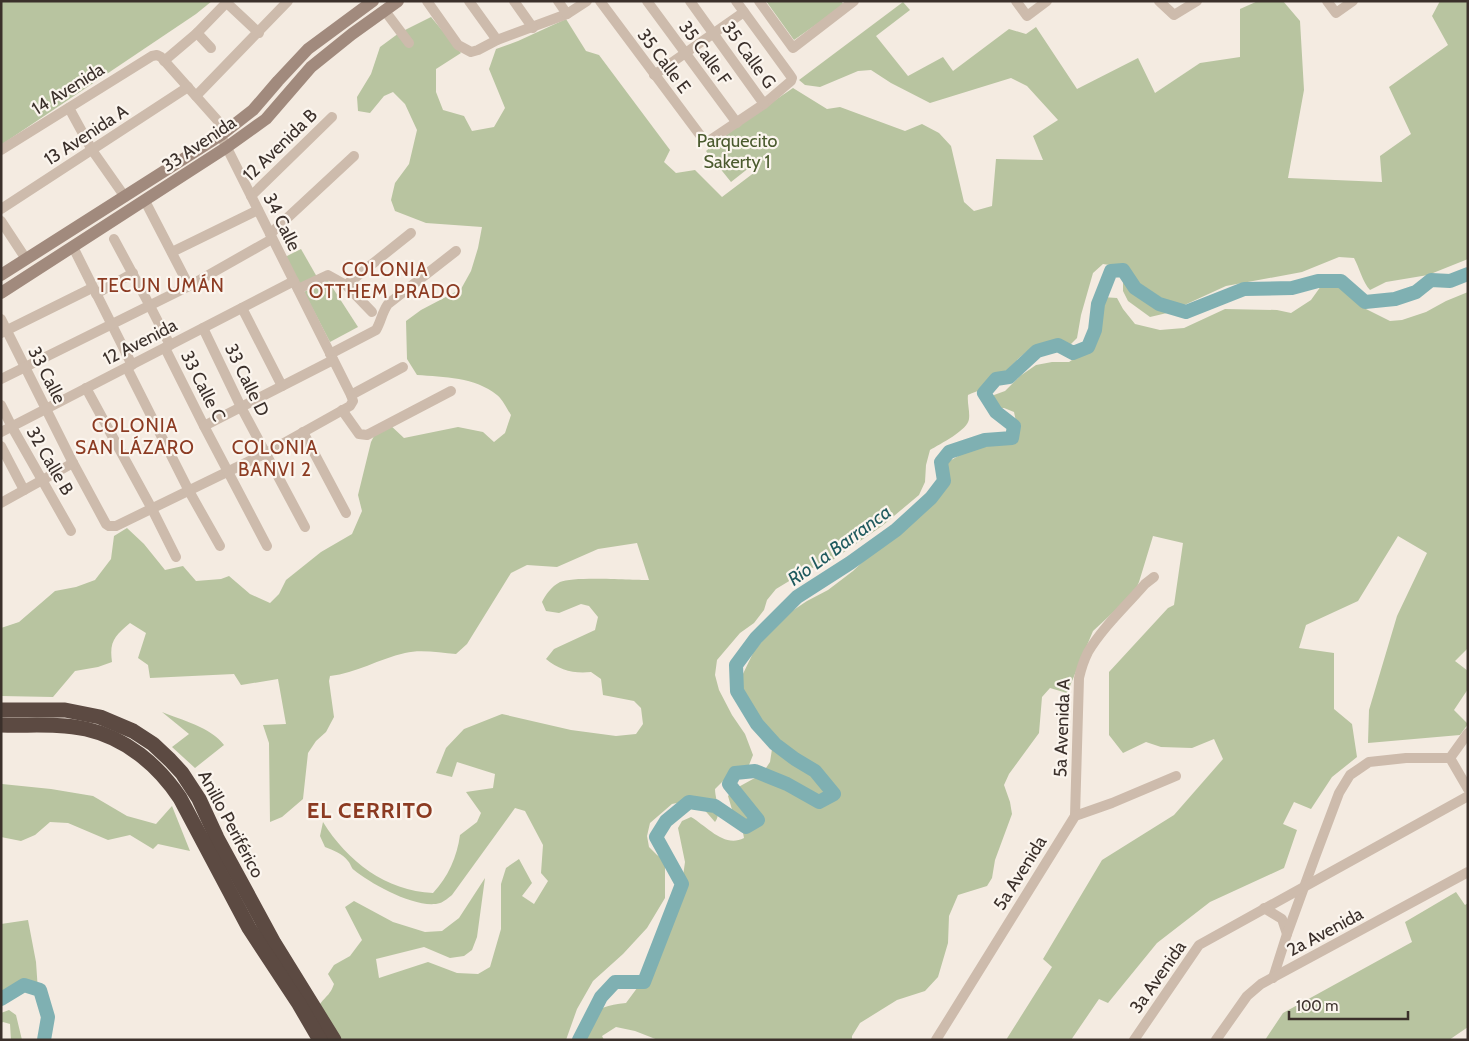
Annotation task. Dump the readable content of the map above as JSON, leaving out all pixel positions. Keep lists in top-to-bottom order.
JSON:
{
  "streets": {
    "highway": ["Anillo Periférico"],
    "street": [
      "35 Calle F",
      "35 Calle G",
      "35 Calle E",
      "14 Avenida",
      "13 Avenida A",
      "33 Avenida",
      "12 Avenida B",
      "34 Calle",
      "12 Avenida",
      "33 Calle",
      "33 Calle D",
      "33 Calle C",
      "32 Calle B",
      "5a Avenida A",
      "5a Avenida",
      "2a Avenida",
      "3a Avenida"
    ]
  },
  "crossings": [
    ["35 Calle F", "35 Calle E"],
    ["14 Avenida", "34 Calle"],
    ["13 Avenida A", "34 Calle"],
    ["33 Avenida", "34 Calle"],
    ["12 Avenida B", "34 Calle"],
    ["34 Calle", "12 Avenida"],
    ["12 Avenida", "33 Calle"],
    ["12 Avenida", "33 Calle D"],
    ["12 Avenida", "33 Calle C"],
    ["12 Avenida", "32 Calle B"],
    ["5a Avenida A", "5a Avenida"]
  ],
  "districts": [
    "COLONIA OTTHEM PRADO",
    "TECUN UMÁN",
    "COLONIA SAN LÁZARO",
    "COLONIA BANVI 2",
    "EL CERRITO"
  ],
  "water": ["Río La Barranca"],
  "parks": ["Parquecito Sakerty 1"],
  "scale_bar": "100 m"
}
